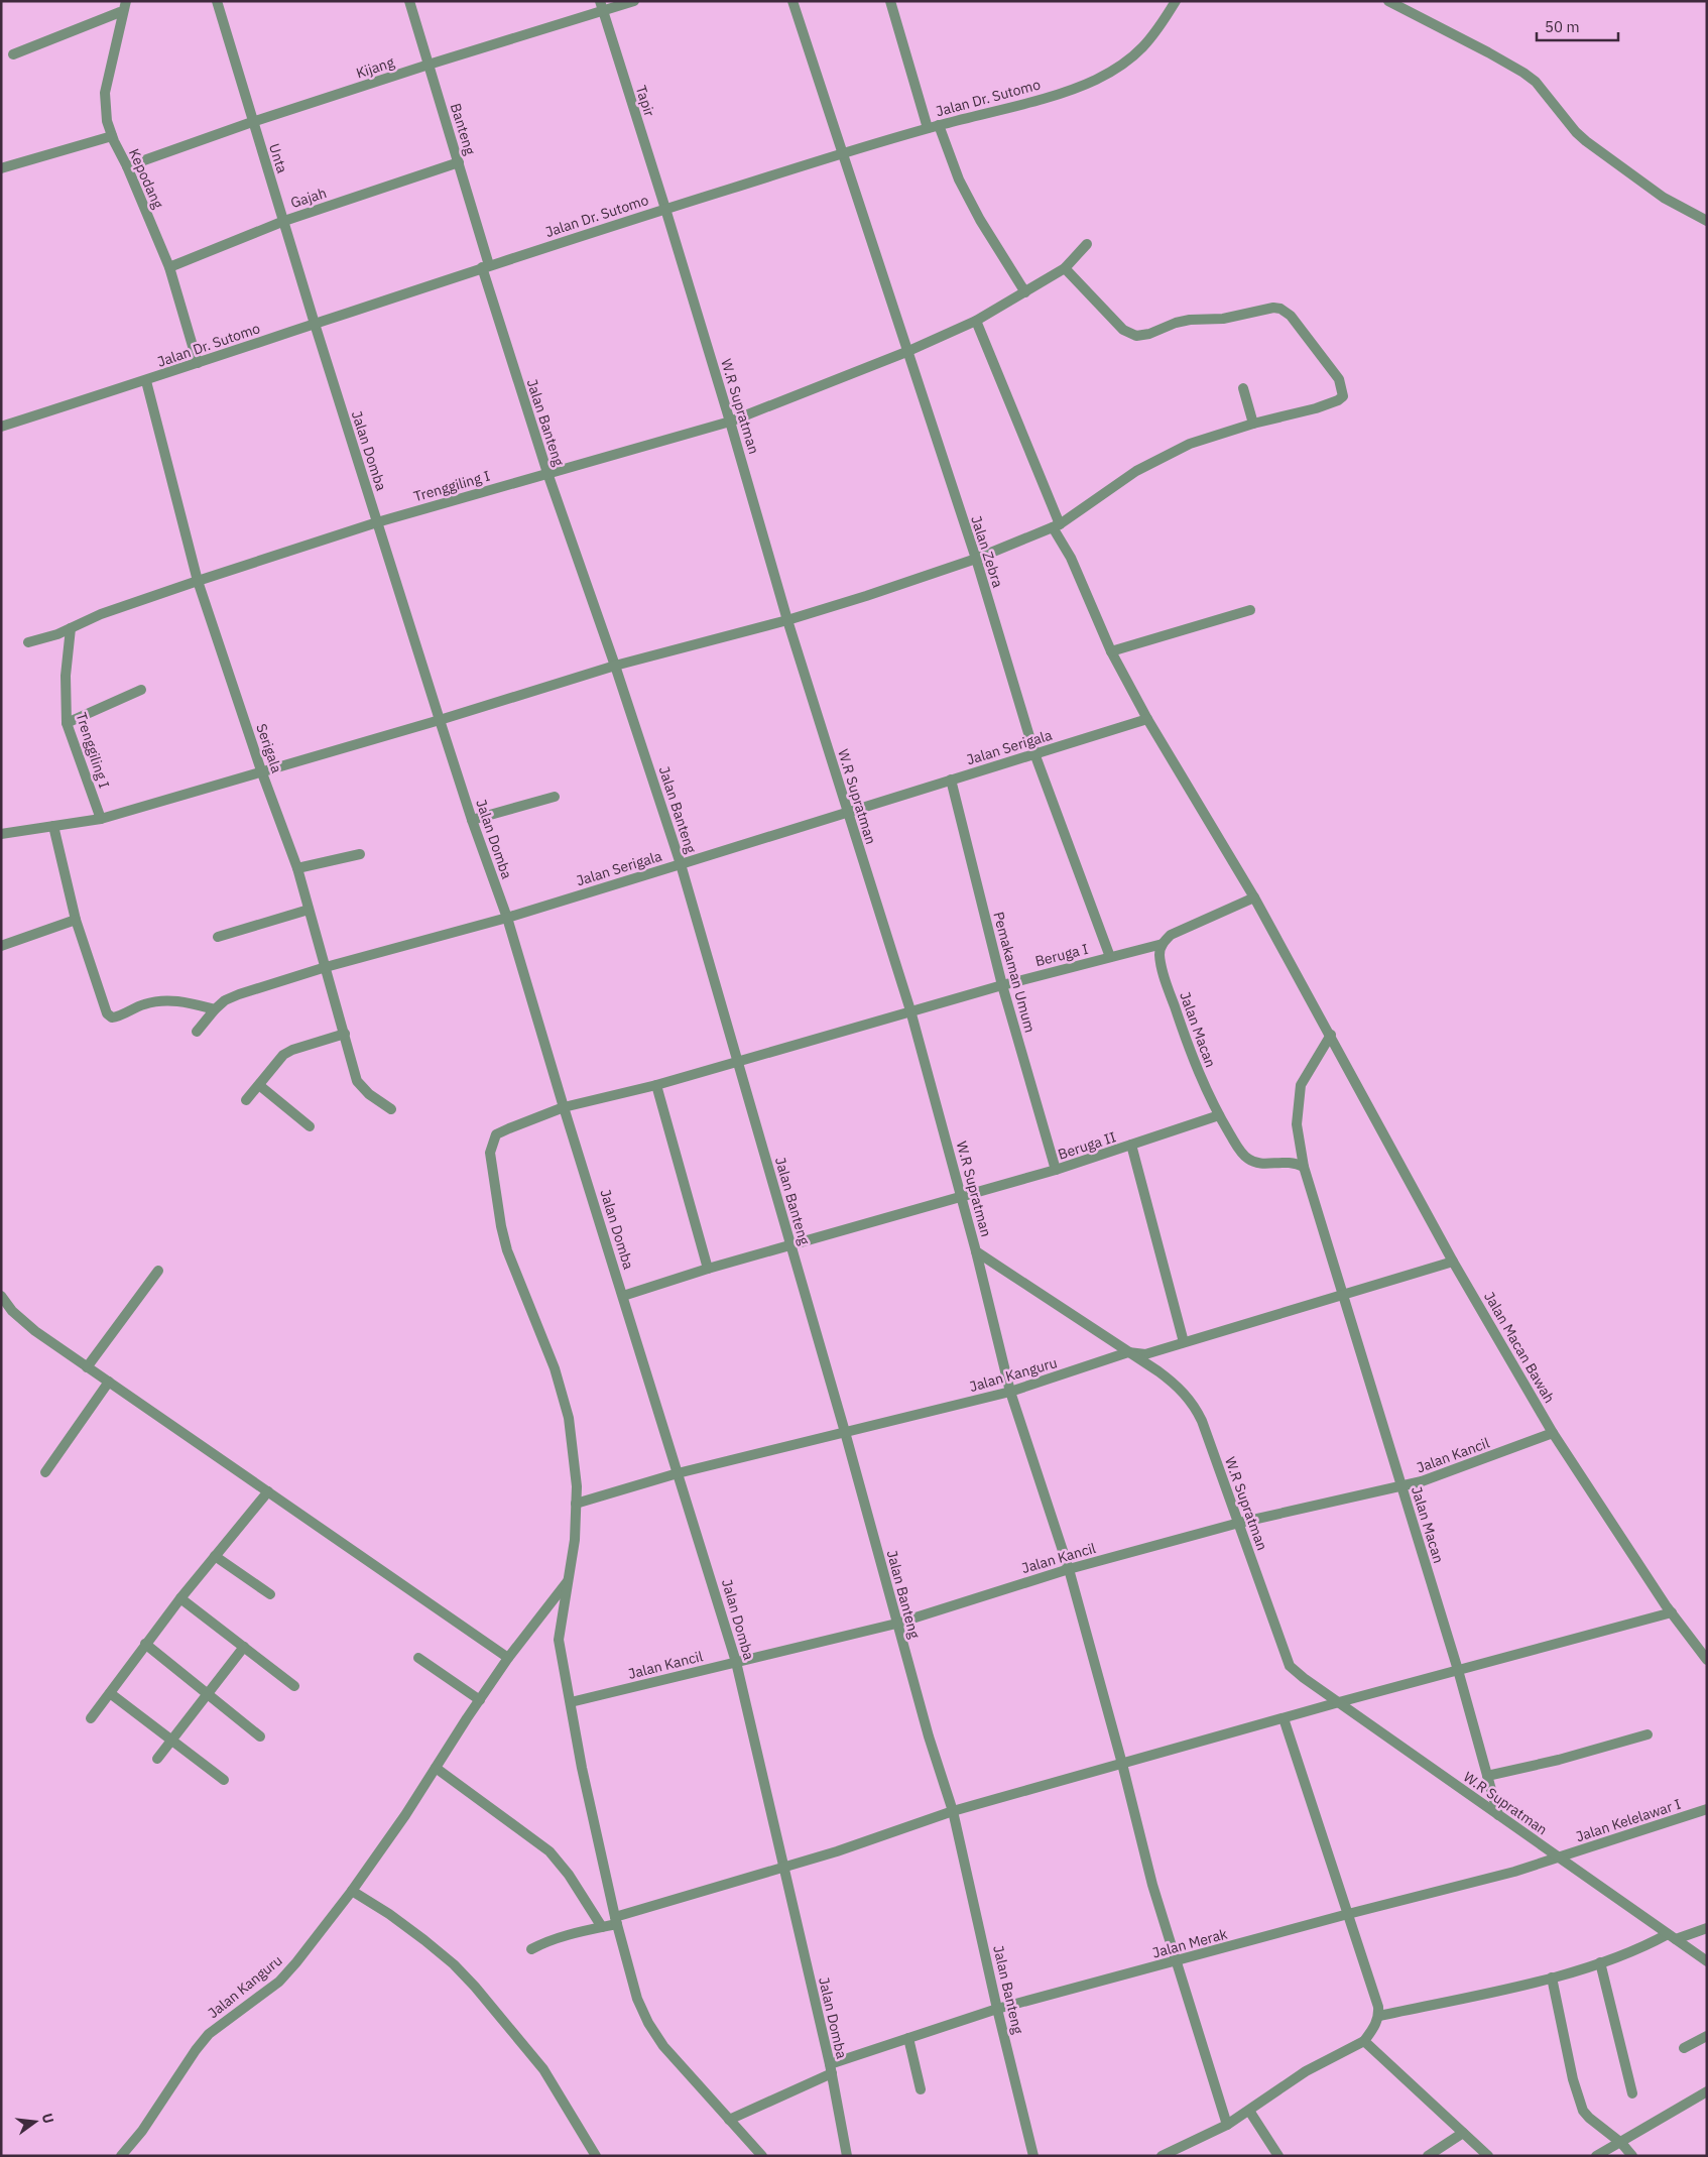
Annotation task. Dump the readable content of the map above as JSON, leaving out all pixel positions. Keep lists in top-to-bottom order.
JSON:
{
  "streets": {
    "street": [
      "Kijang",
      "Jalan Dr. Sutomo",
      "Tapir",
      "Banteng",
      "Unta",
      "Kepodang",
      "Gajah",
      "W.R Supratman",
      "Jalan Banteng",
      "Jalan Domba",
      "Trenggiling I",
      "Jalan Zebra",
      "Jalan Serigala",
      "Serigala",
      "Beruga I",
      "Pemakaman Umum",
      "Jalan Macan",
      "Beruga II",
      "Jalan Macan Bawah",
      "Jalan Kanguru",
      "Jalan Kancil",
      "Jalan Kelelawar I",
      "Jalan Merak"
    ]
  },
  "crossings": [
    ["Kijang", "Tapir"],
    ["Kijang", "Banteng"],
    ["Kijang", "Unta"],
    ["Kijang", "Kepodang"],
    ["Jalan Dr. Sutomo", "Tapir"],
    ["Jalan Dr. Sutomo", "Banteng"],
    ["Jalan Dr. Sutomo", "Unta"],
    ["Jalan Dr. Sutomo", "Kepodang"],
    ["Jalan Dr. Sutomo", "W.R Supratman"],
    ["Jalan Dr. Sutomo", "Jalan Banteng"],
    ["Jalan Dr. Sutomo", "Jalan Domba"],
    ["Jalan Dr. Sutomo", "Jalan Zebra"],
    ["Jalan Dr. Sutomo", "Serigala"],
    ["Tapir", "W.R Supratman"],
    ["Banteng", "Gajah"],
    ["Banteng", "Jalan Banteng"],
    ["Unta", "Gajah"],
    ["Unta", "Jalan Domba"],
    ["Kepodang", "Gajah"],
    ["W.R Supratman", "Trenggiling I"],
    ["W.R Supratman", "Jalan Serigala"],
    ["W.R Supratman", "Beruga I"],
    ["W.R Supratman", "Jalan Macan"],
    ["W.R Supratman", "Beruga II"],
    ["W.R Supratman", "Jalan Kanguru"],
    ["W.R Supratman", "Jalan Kancil"],
    ["W.R Supratman", "Jalan Kelelawar I"],
    ["W.R Supratman", "Jalan Merak"],
    ["Jalan Banteng", "Trenggiling I"],
    ["Jalan Banteng", "Jalan Serigala"],
    ["Jalan Banteng", "Beruga I"],
    ["Jalan Banteng", "Beruga II"],
    ["Jalan Banteng", "Jalan Kanguru"],
    ["Jalan Banteng", "Jalan Kancil"],
    ["Jalan Banteng", "Jalan Merak"],
    ["Jalan Domba", "Trenggiling I"],
    ["Jalan Domba", "Jalan Serigala"],
    ["Jalan Domba", "Beruga I"],
    ["Jalan Domba", "Beruga II"],
    ["Jalan Domba", "Jalan Kanguru"],
    ["Jalan Domba", "Jalan Kancil"],
    ["Jalan Domba", "Jalan Merak"],
    ["Trenggiling I", "Jalan Zebra"],
    ["Trenggiling I", "Serigala"],
    ["Trenggiling I", "Jalan Macan Bawah"],
    ["Jalan Zebra", "Jalan Serigala"],
    ["Jalan Zebra", "Beruga I"],
    ["Jalan Serigala", "Serigala"],
    ["Jalan Serigala", "Pemakaman Umum"],
    ["Jalan Serigala", "Jalan Macan Bawah"],
    ["Beruga I", "Pemakaman Umum"],
    ["Beruga I", "Jalan Macan"],
    ["Beruga I", "Jalan Kanguru"],
    ["Beruga I", "Jalan Kancil"],
    ["Beruga I", "Jalan Merak"],
    ["Pemakaman Umum", "Beruga II"],
    ["Jalan Macan", "Beruga II"],
    ["Jalan Macan", "Jalan Macan Bawah"],
    ["Jalan Macan", "Jalan Kanguru"],
    ["Jalan Macan", "Jalan Kancil"],
    ["Jalan Macan Bawah", "Jalan Kanguru"],
    ["Jalan Macan Bawah", "Jalan Kancil"],
    ["Jalan Kelelawar I", "Jalan Merak"]
  ],
  "scale_bar": "50 m",
  "north": "right"
}
